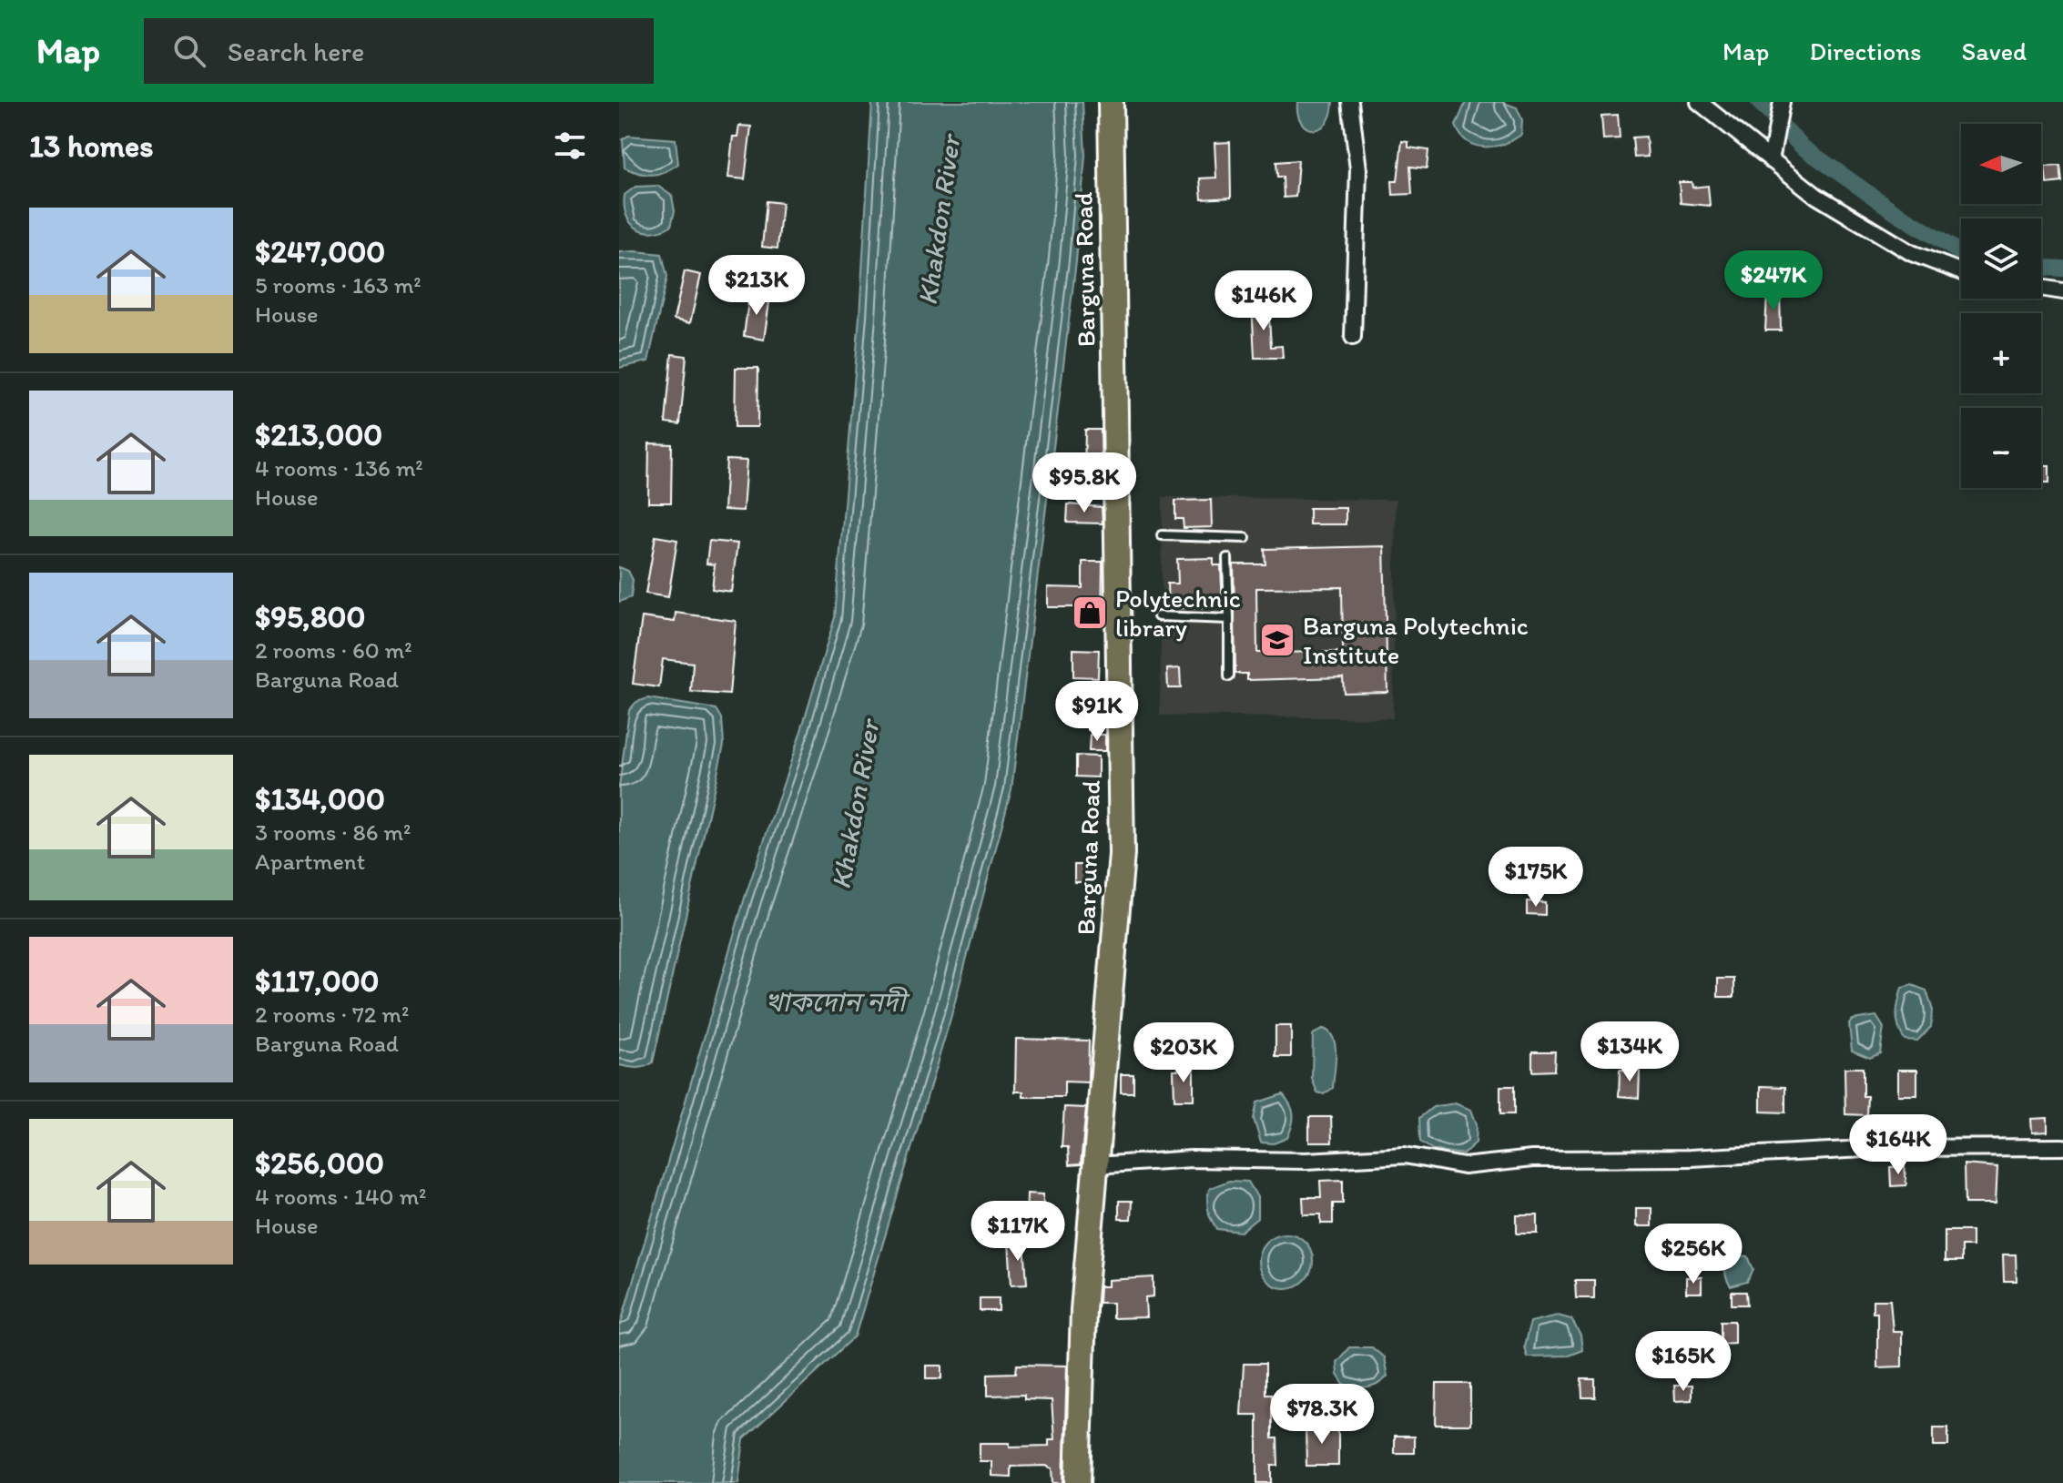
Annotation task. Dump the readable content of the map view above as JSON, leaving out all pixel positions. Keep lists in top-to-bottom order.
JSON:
{
  "streets": {
    "main road": ["Barguna Road"]
  },
  "water": ["Khakdon River", "খাকদোন নদী"],
  "places": {
    "shop": ["Polytechnic library"],
    "school or university": ["Barguna Polytechnic Institute"]
  },
  "north": "left",
  "page": {
    "header": "Map",
    "search": "Search here",
    "nav": ["Map", "Directions", "Saved"],
    "heading": "13 homes",
    "map_buttons": ["+", "−"],
    "list": [
      {
        "name": "$247,000",
        "note": "5 rooms · 163 m² · House"
      },
      {
        "name": "$213,000",
        "note": "4 rooms · 136 m² · House"
      },
      {
        "name": "$95,800",
        "note": "2 rooms · 60 m² · Barguna Road"
      },
      {
        "name": "$134,000",
        "note": "3 rooms · 86 m² · Apartment"
      },
      {
        "name": "$117,000",
        "note": "2 rooms · 72 m² · Barguna Road"
      },
      {
        "name": "$256,000",
        "note": "4 rooms · 140 m² · House"
      }
    ],
    "price": [
      "$247K",
      "$213K",
      "$146K",
      "$95.8K",
      "$91K",
      "$175K",
      "$134K",
      "$203K",
      "$164K",
      "$117K",
      "$256K",
      "$165K",
      "$78.3K"
    ]
  }
}
